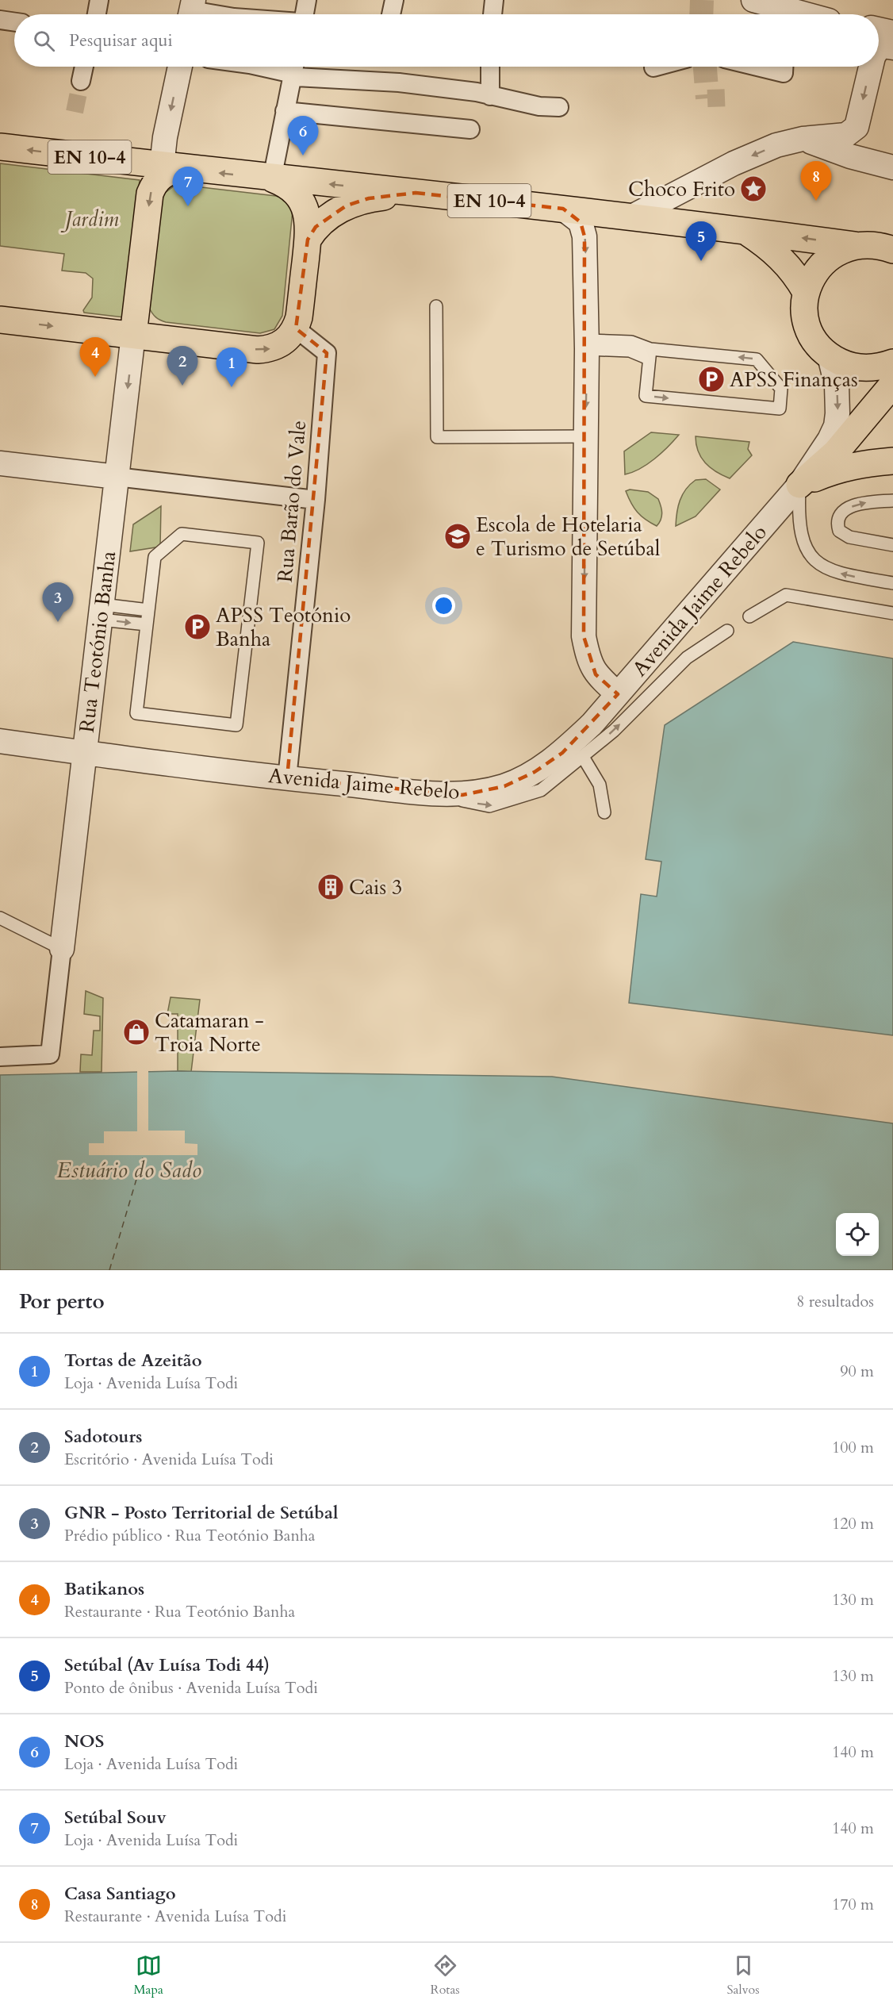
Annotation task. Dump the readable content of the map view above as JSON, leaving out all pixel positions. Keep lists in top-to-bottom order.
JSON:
{
  "streets": {
    "main road": ["EN 10-4", "Avenida Jaime Rebelo"],
    "street": ["Rua Barão do Vale", "Rua Teotónio Banha"]
  },
  "crossings": [
    ["EN 10-4", "Rua Barão do Vale"],
    ["Rua Barão do Vale", "Avenida Jaime Rebelo"],
    ["Avenida Jaime Rebelo", "Rua Teotónio Banha"]
  ],
  "water": ["Estuário do Sado"],
  "parks": ["Jardim"],
  "places": {
    "place": ["Choco Frito"],
    "parking": ["APSS Finanças", "APSS Teotónio Banha"],
    "school or university": ["Escola de Hotelaria e Turismo de Setúbal"],
    "building": ["Cais 3"],
    "shop": ["Catamaran - Troia Norte"]
  },
  "page": {
    "search": "Pesquisar aqui",
    "pins": [
      "6",
      "8",
      "7",
      "5",
      "4",
      "2",
      "1",
      "3"
    ],
    "heading": ["Por perto", "8 resultados"],
    "list": [
      {
        "mark": "1",
        "name": "Tortas de Azeitão",
        "note": "Loja · Avenida Luísa Todi",
        "value": "90 m"
      },
      {
        "mark": "2",
        "name": "Sadotours",
        "note": "Escritório · Avenida Luísa Todi",
        "value": "100 m"
      },
      {
        "mark": "3",
        "name": "GNR - Posto Territorial de Setúbal",
        "note": "Prédio público · Rua Teotónio Banha",
        "value": "120 m"
      },
      {
        "mark": "4",
        "name": "Batikanos",
        "note": "Restaurante · Rua Teotónio Banha",
        "value": "130 m"
      },
      {
        "mark": "5",
        "name": "Setúbal (Av Luísa Todi 44)",
        "note": "Ponto de ônibus · Avenida Luísa Todi",
        "value": "130 m"
      },
      {
        "mark": "6",
        "name": "NOS",
        "note": "Loja · Avenida Luísa Todi",
        "value": "140 m"
      },
      {
        "mark": "7",
        "name": "Setúbal Souv",
        "note": "Loja · Avenida Luísa Todi",
        "value": "140 m"
      },
      {
        "mark": "8",
        "name": "Casa Santiago",
        "note": "Restaurante · Avenida Luísa Todi",
        "value": "170 m"
      }
    ],
    "nav": ["Mapa", "Rotas", "Salvos"]
  }
}
